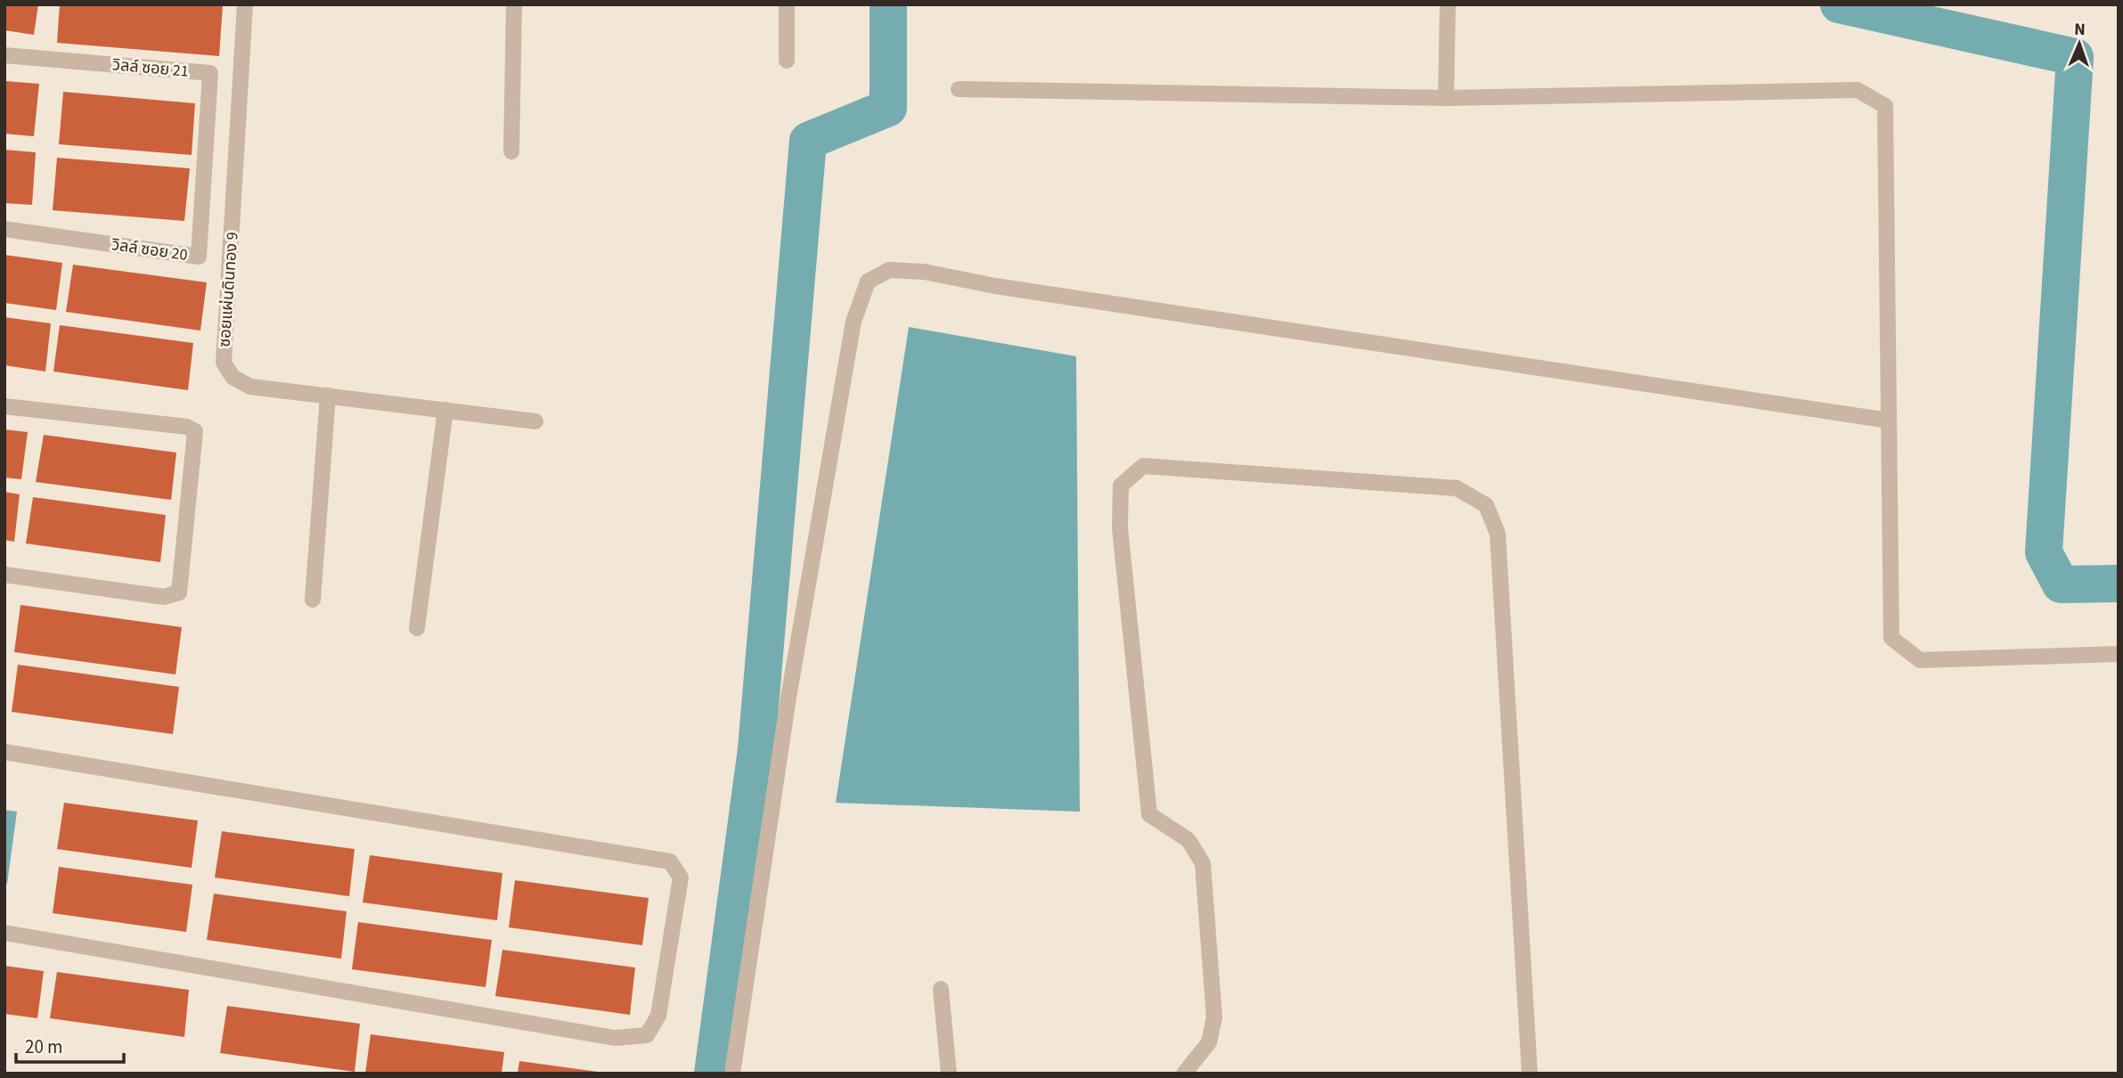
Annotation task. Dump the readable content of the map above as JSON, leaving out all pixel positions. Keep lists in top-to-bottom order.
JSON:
{
  "streets": {
    "street": ["วิลล์ ซอย 21", "วิลล์ ซอย 20", "ซอยแผ่นดินทอง 9"]
  },
  "crossings": [
    ["วิลล์ ซอย 21", "วิลล์ ซอย 20"]
  ],
  "scale_bar": "20 m",
  "north": "top"
}
